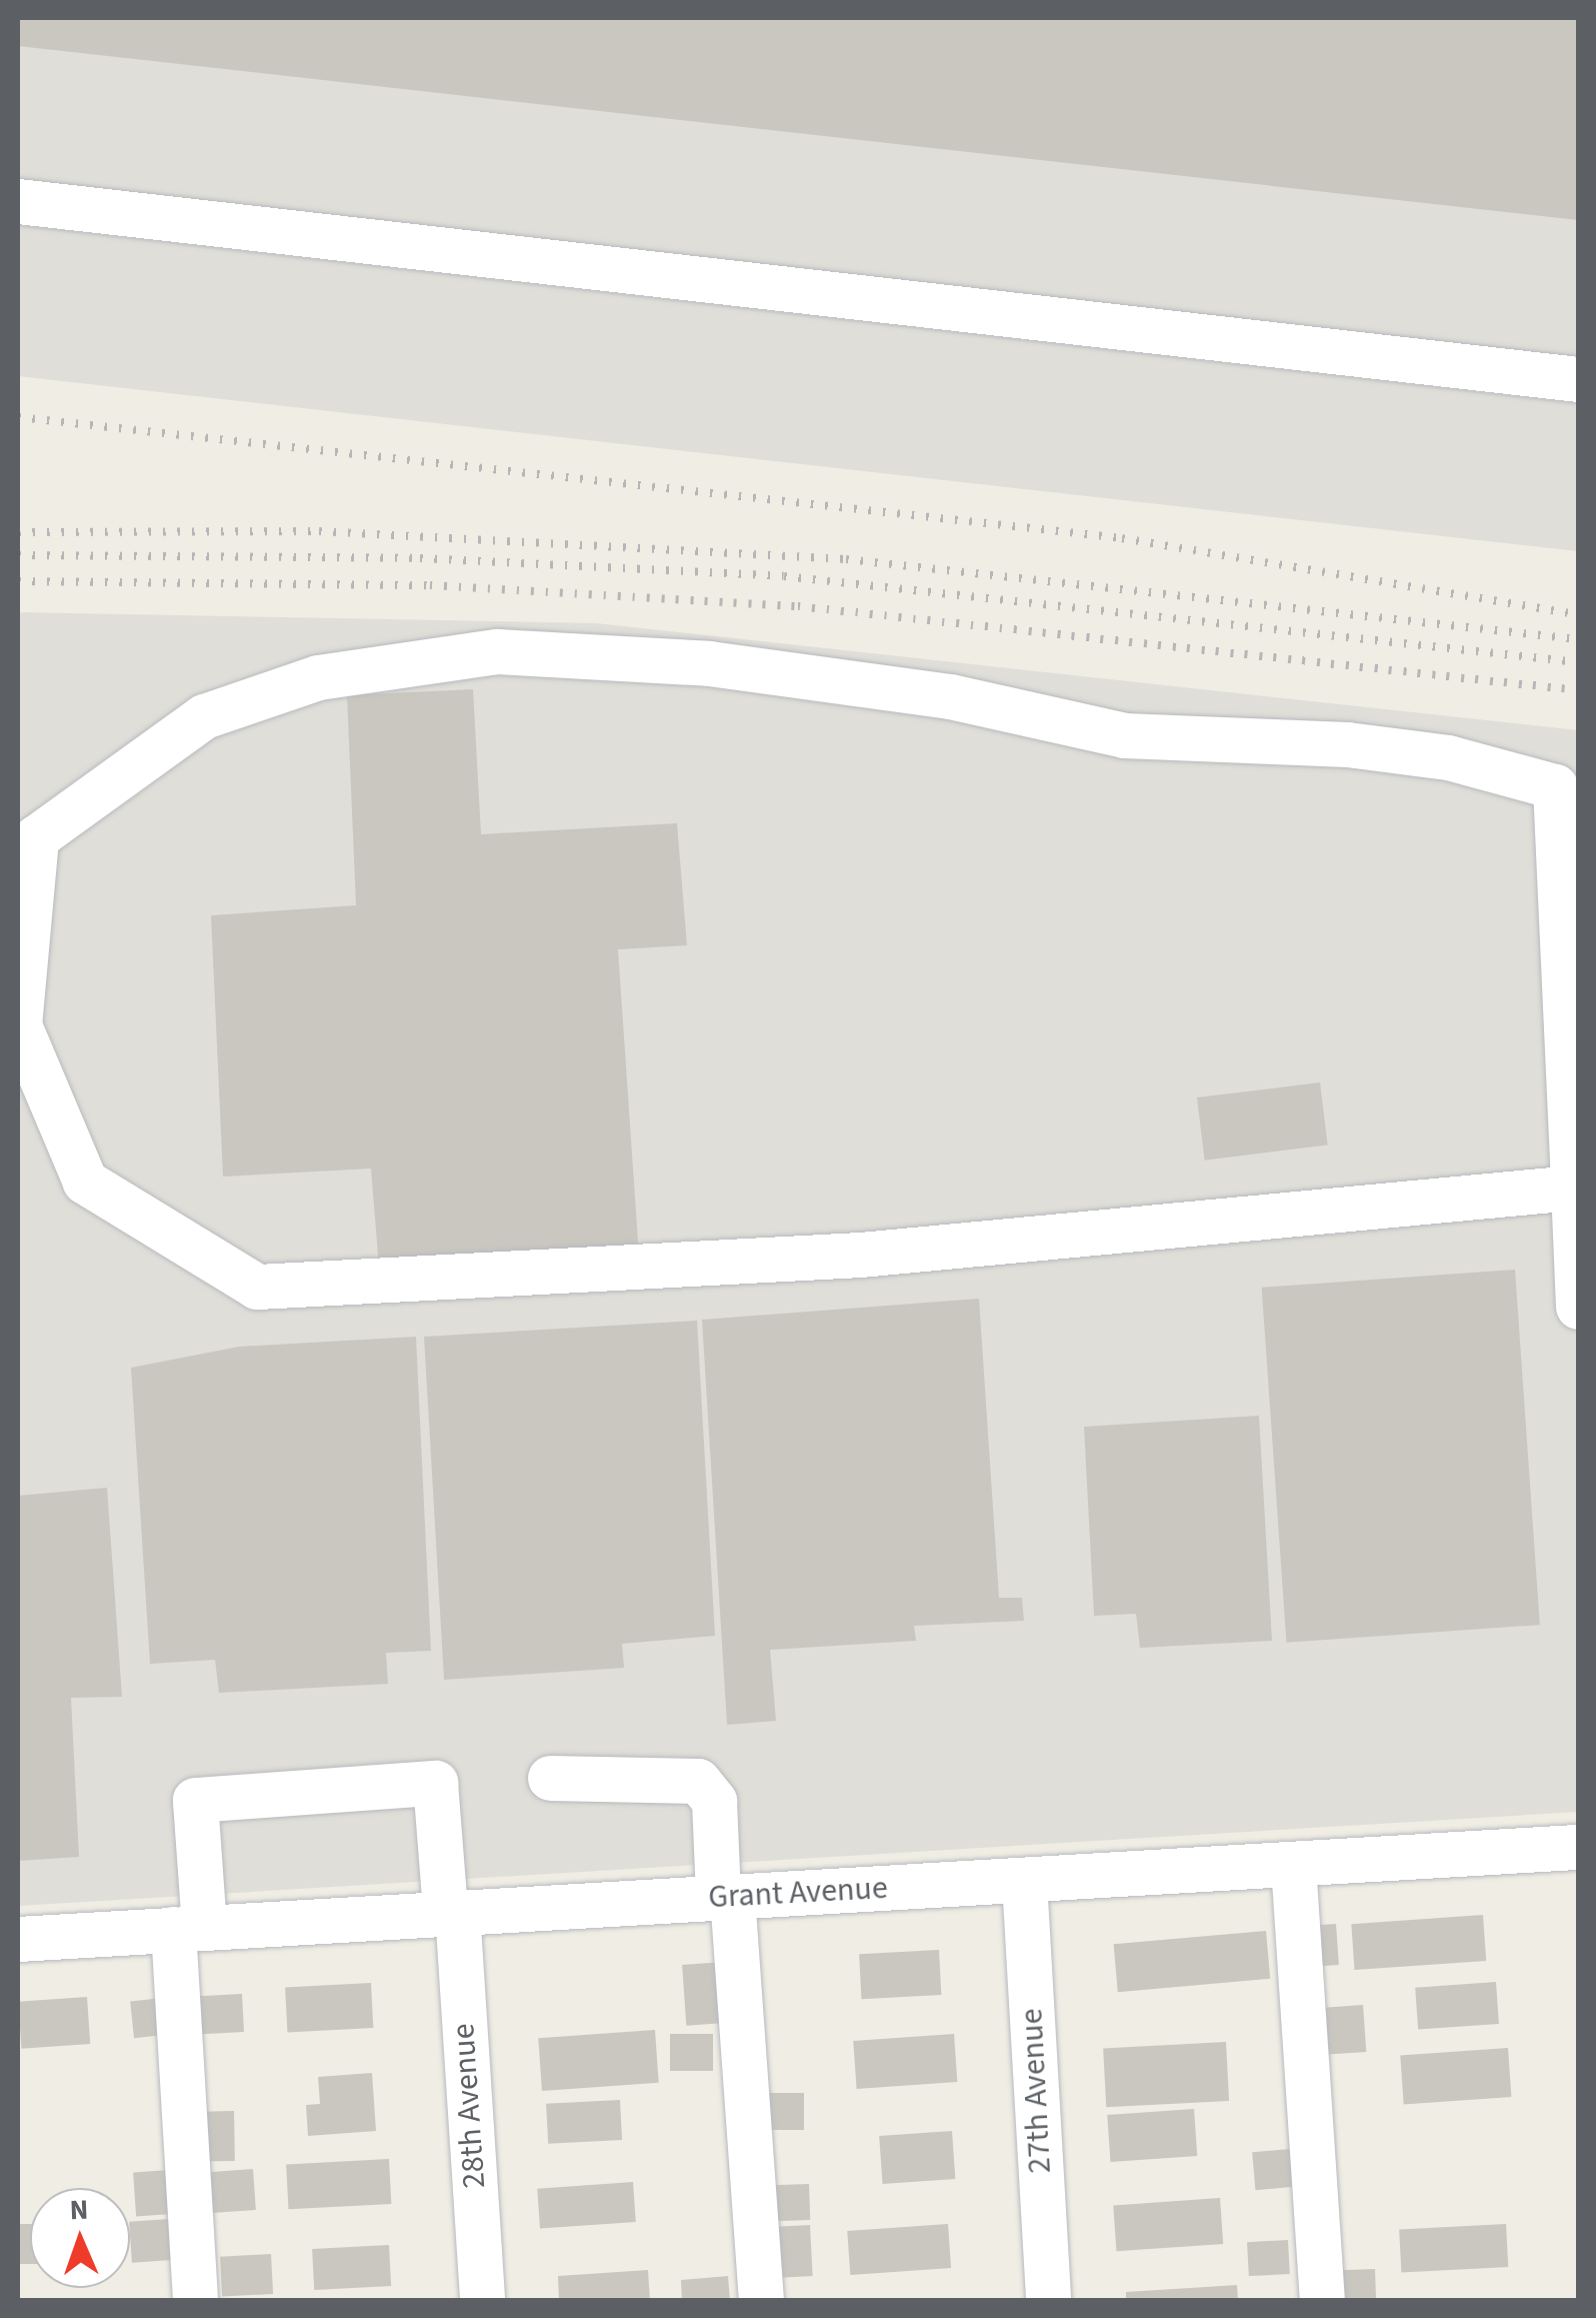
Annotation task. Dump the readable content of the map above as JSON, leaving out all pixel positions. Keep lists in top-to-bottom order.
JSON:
{
  "streets": {
    "street": ["Grant Avenue", "27th Avenue", "28th Avenue"]
  },
  "crossings": [
    ["Grant Avenue", "27th Avenue"],
    ["Grant Avenue", "28th Avenue"]
  ],
  "north": "top"
}
